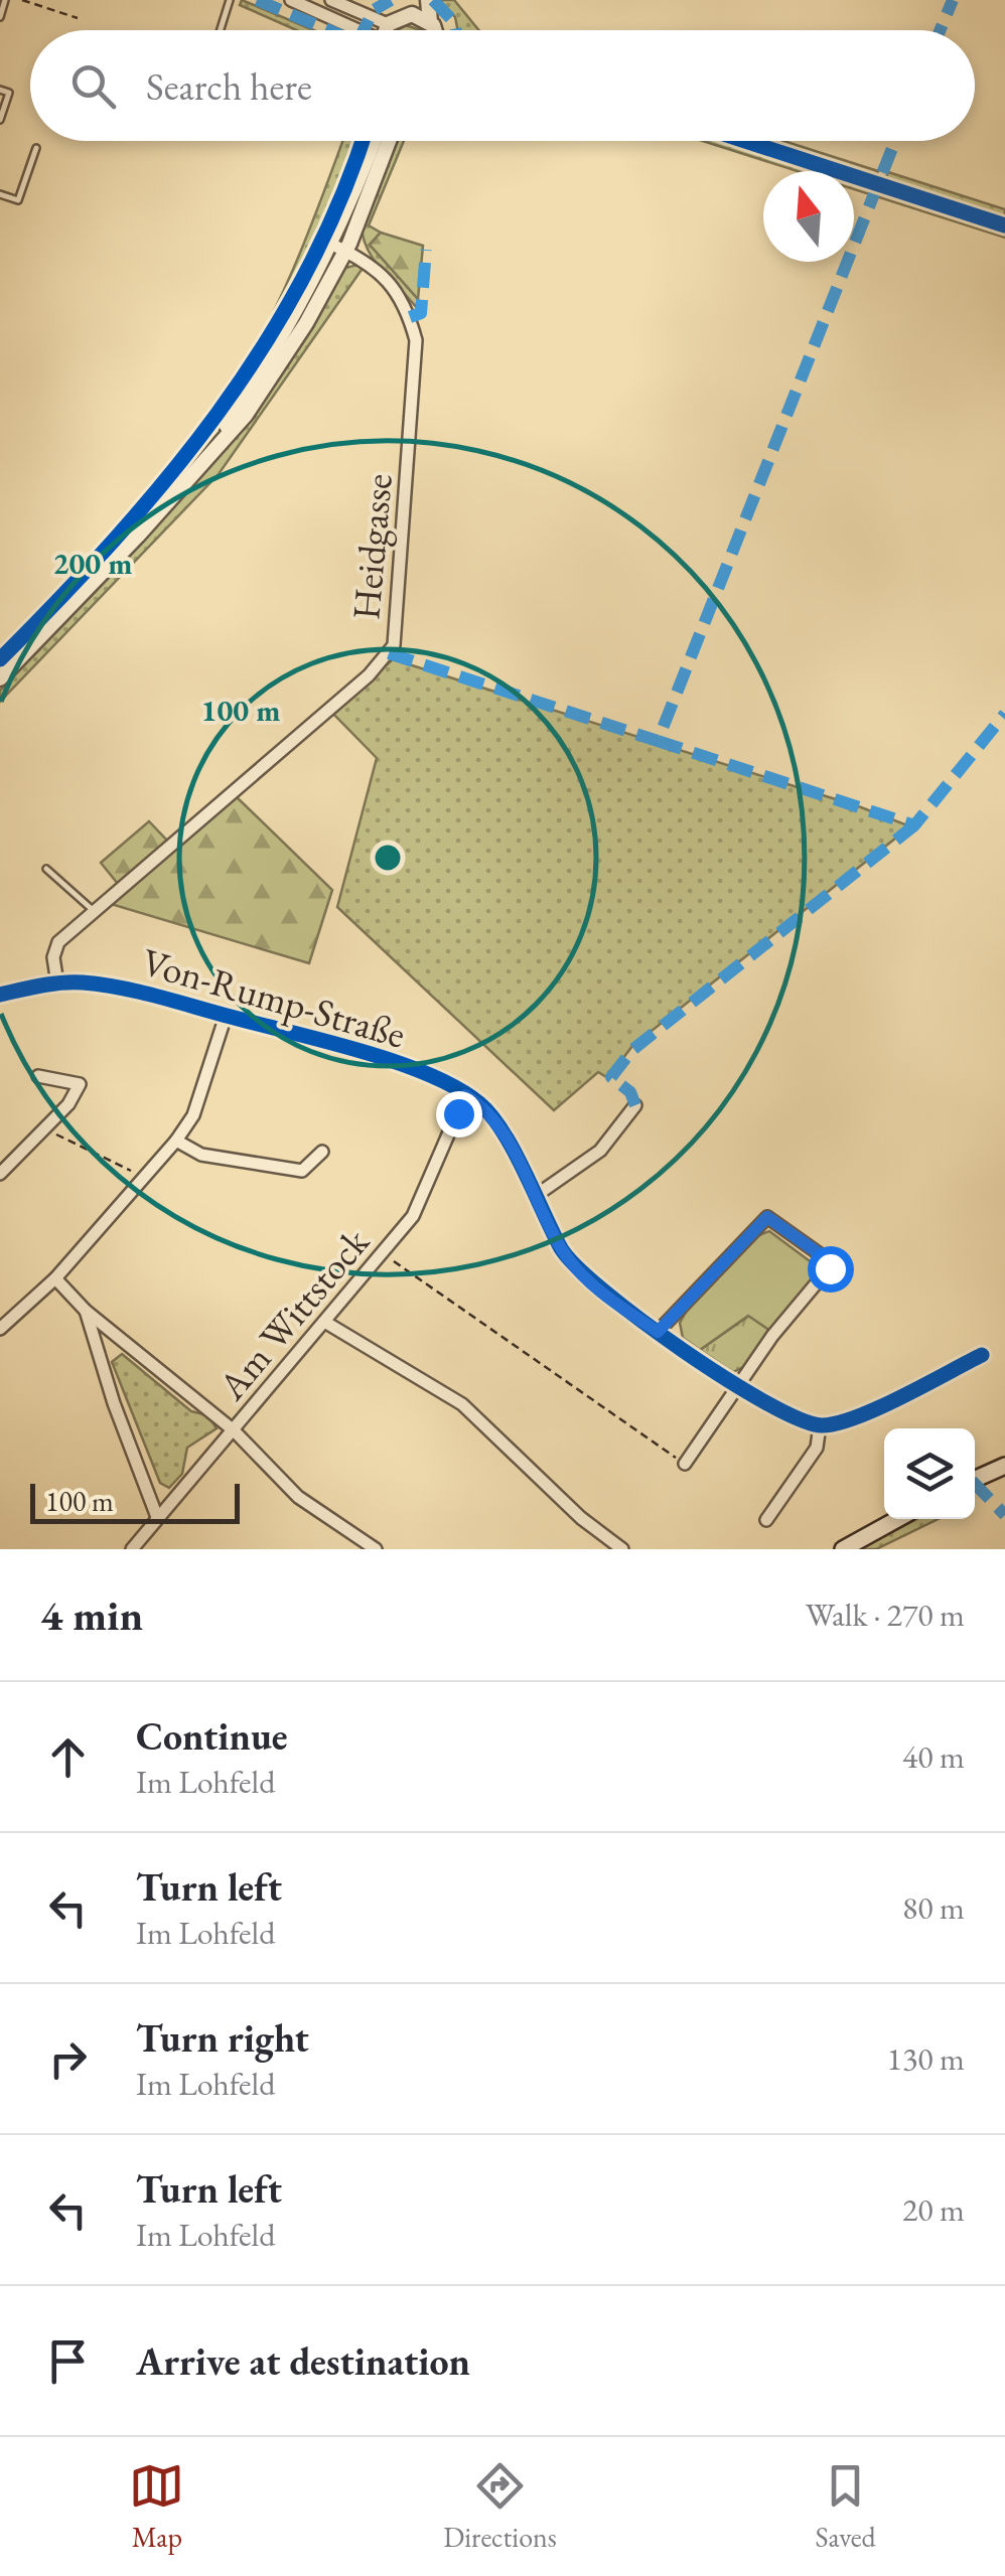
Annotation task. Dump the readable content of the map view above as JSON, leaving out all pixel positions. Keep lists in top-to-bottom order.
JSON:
{
  "streets": {
    "street": ["Heidgasse", "Von-Rump-Straße", "Am Wittstock"]
  },
  "crossings": [
    ["Heidgasse", "Von-Rump-Straße"],
    ["Von-Rump-Straße", "Am Wittstock"]
  ],
  "scale_bar": "100 m",
  "north": "top",
  "page": {
    "search": "Search here",
    "scale": "100 m",
    "heading": ["4 min", "Walk · 270 m"],
    "list": [
      ["Continue", "Im Lohfeld", "40 m"],
      ["Turn left", "Im Lohfeld", "80 m"],
      ["Turn right", "Im Lohfeld", "130 m"],
      ["Turn left", "Im Lohfeld", "20 m"],
      "Arrive at destination"
    ],
    "nav": ["Map", "Directions", "Saved"]
  },
  "rings": ["200 m", "100 m"]
}
